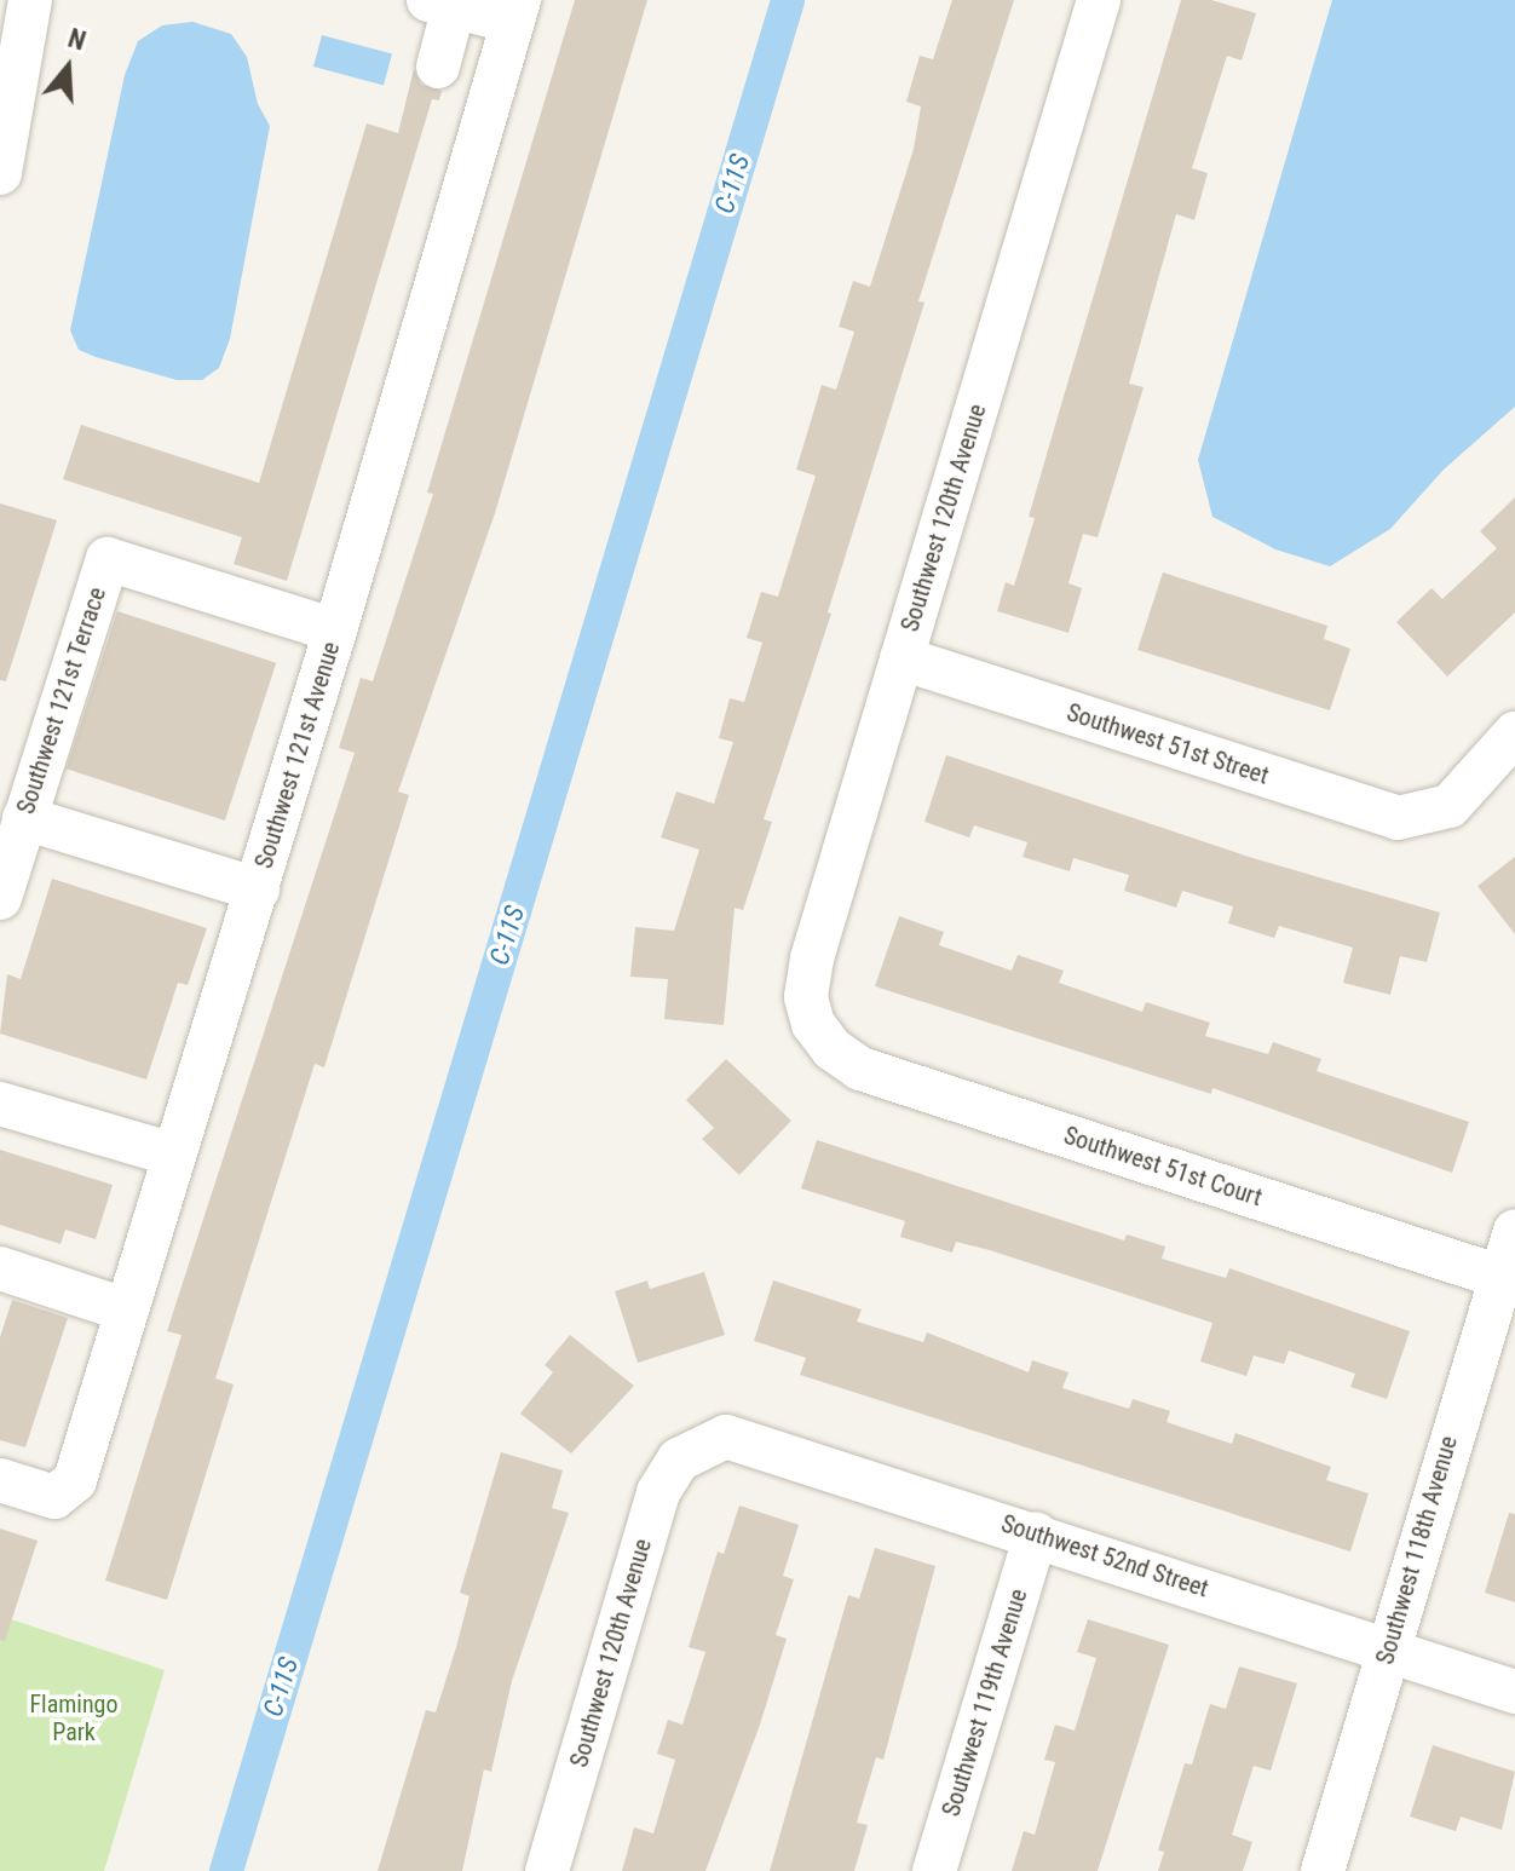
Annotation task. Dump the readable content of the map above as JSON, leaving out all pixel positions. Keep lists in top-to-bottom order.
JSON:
{
  "streets": {
    "street": [
      "Southwest 120th Avenue",
      "Southwest 121st Terrace",
      "Southwest 51st Street",
      "Southwest 121st Avenue",
      "Southwest 51st Court",
      "Southwest 118th Avenue",
      "Southwest 52nd Street",
      "Southwest 119th Avenue"
    ]
  },
  "crossings": [
    ["Southwest 120th Avenue", "Southwest 51st Street"],
    ["Southwest 120th Avenue", "Southwest 51st Court"],
    ["Southwest 120th Avenue", "Southwest 52nd Street"],
    ["Southwest 121st Terrace", "Southwest 121st Avenue"],
    ["Southwest 51st Court", "Southwest 118th Avenue"],
    ["Southwest 118th Avenue", "Southwest 52nd Street"],
    ["Southwest 52nd Street", "Southwest 119th Avenue"]
  ],
  "water": ["C-11S"],
  "parks": ["Flamingo Park"],
  "north": "top"
}
